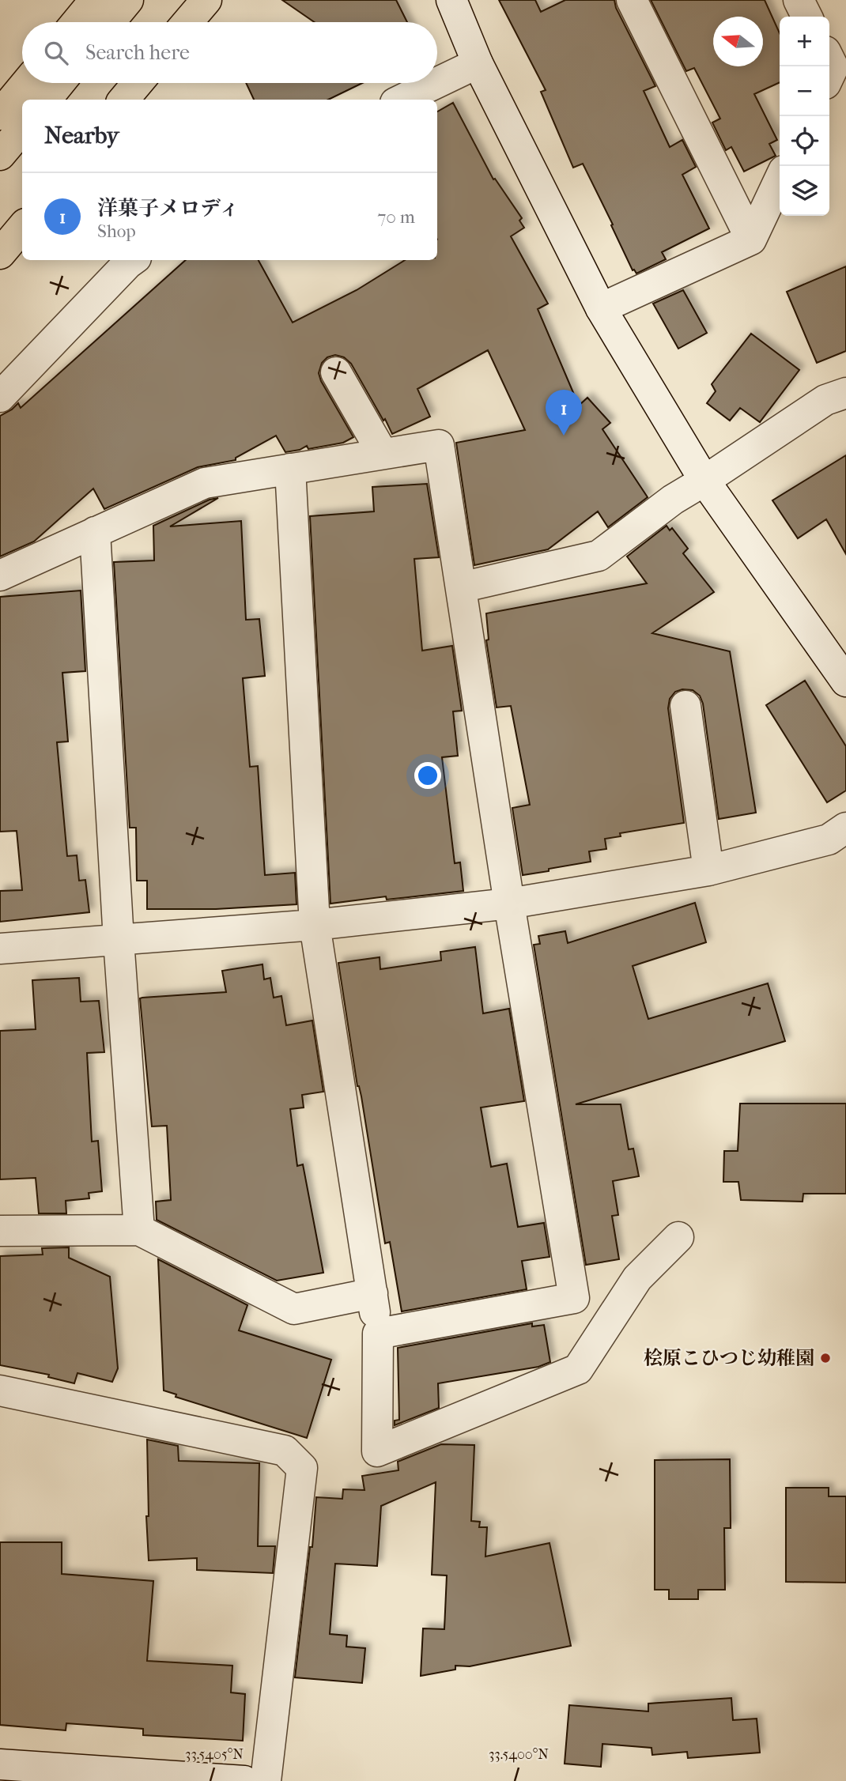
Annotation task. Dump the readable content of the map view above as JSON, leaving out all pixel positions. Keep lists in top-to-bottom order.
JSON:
{
  "places": ["桧原こひつじ幼稚園"],
  "north": "left",
  "page": {
    "map_buttons": ["+", "−"],
    "search": "Search here",
    "heading": "Nearby",
    "list": [
      {
        "mark": "1",
        "name": "洋菓子メロディ",
        "note": "Shop",
        "value": "70 m"
      }
    ],
    "pins": "1"
  },
  "coordinates": ["33.5405°N", "33.5400°N"]
}
